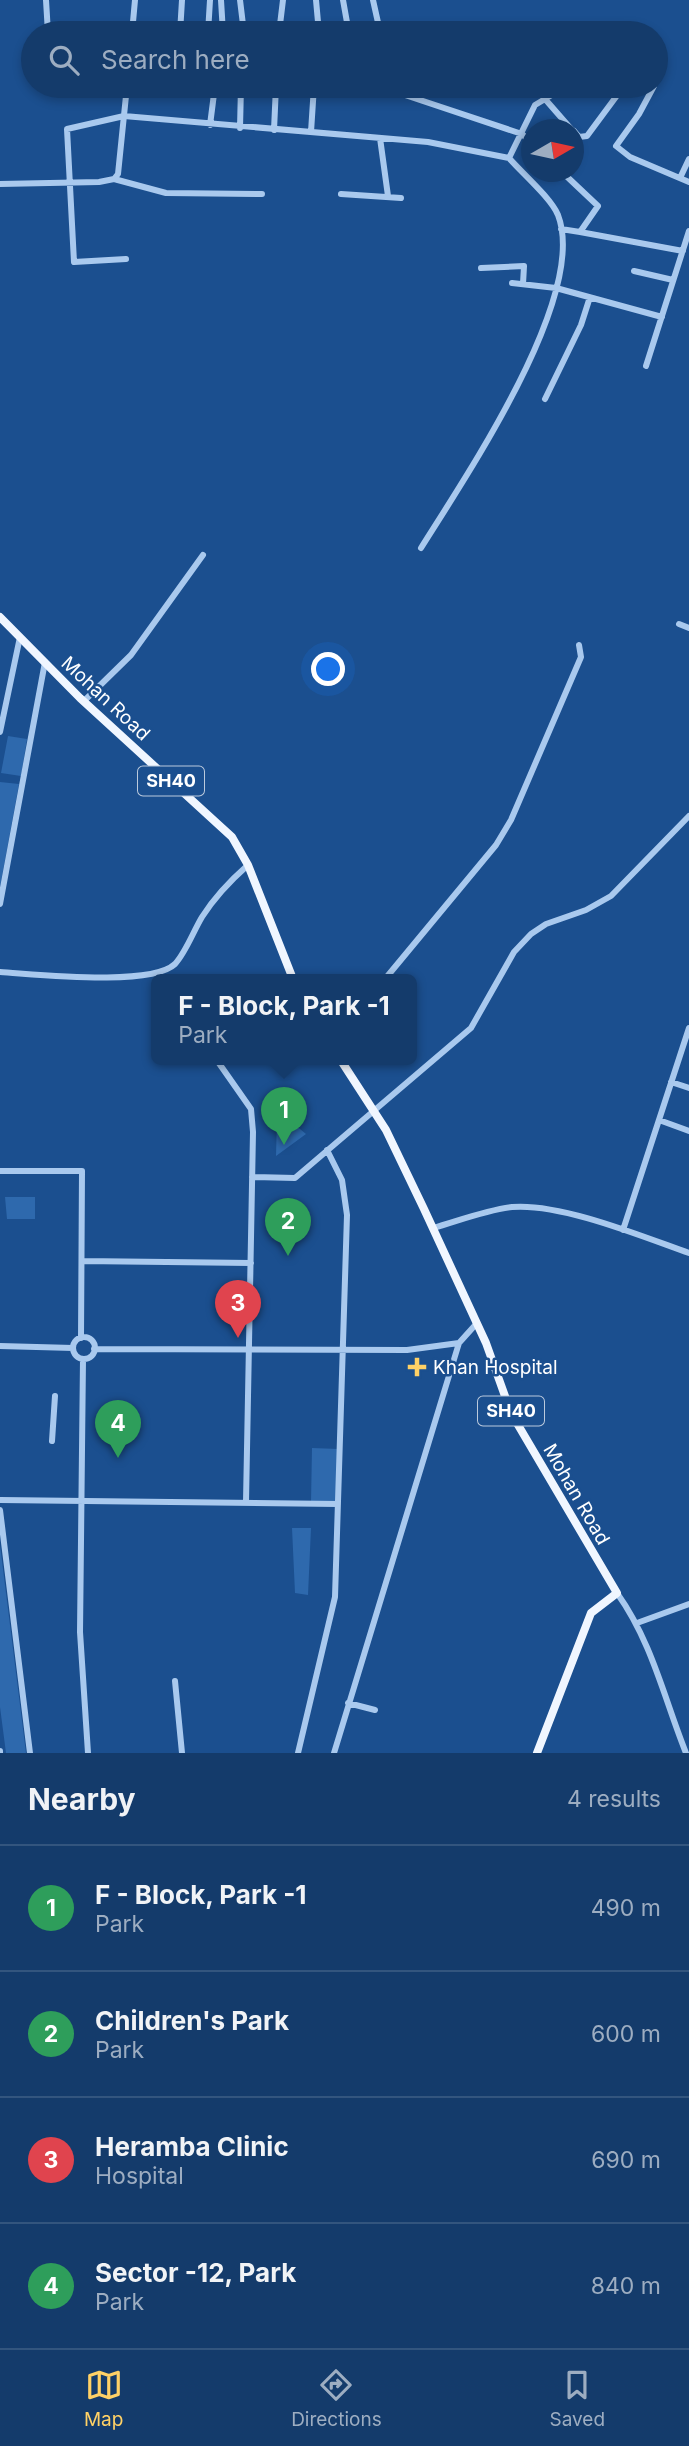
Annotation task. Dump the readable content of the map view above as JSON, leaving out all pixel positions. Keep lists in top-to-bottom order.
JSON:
{
  "streets": {
    "main road": ["Mohan Road", "SH40"]
  },
  "places": {
    "health": ["Khan Hospital"]
  },
  "north": "right",
  "page": {
    "search": "Search here",
    "popup": ["F - Block, Park -1", "Park"],
    "pins": [
      "1",
      "2",
      "3",
      "4"
    ],
    "heading": ["Nearby", "4 results"],
    "list": [
      {
        "mark": "1",
        "name": "F - Block, Park -1",
        "note": "Park",
        "value": "490 m"
      },
      {
        "mark": "2",
        "name": "Children's Park",
        "note": "Park",
        "value": "600 m"
      },
      {
        "mark": "3",
        "name": "Heramba Clinic",
        "note": "Hospital",
        "value": "690 m"
      },
      {
        "mark": "4",
        "name": "Sector -12, Park",
        "note": "Park",
        "value": "840 m"
      }
    ],
    "nav": ["Map", "Directions", "Saved"]
  }
}
